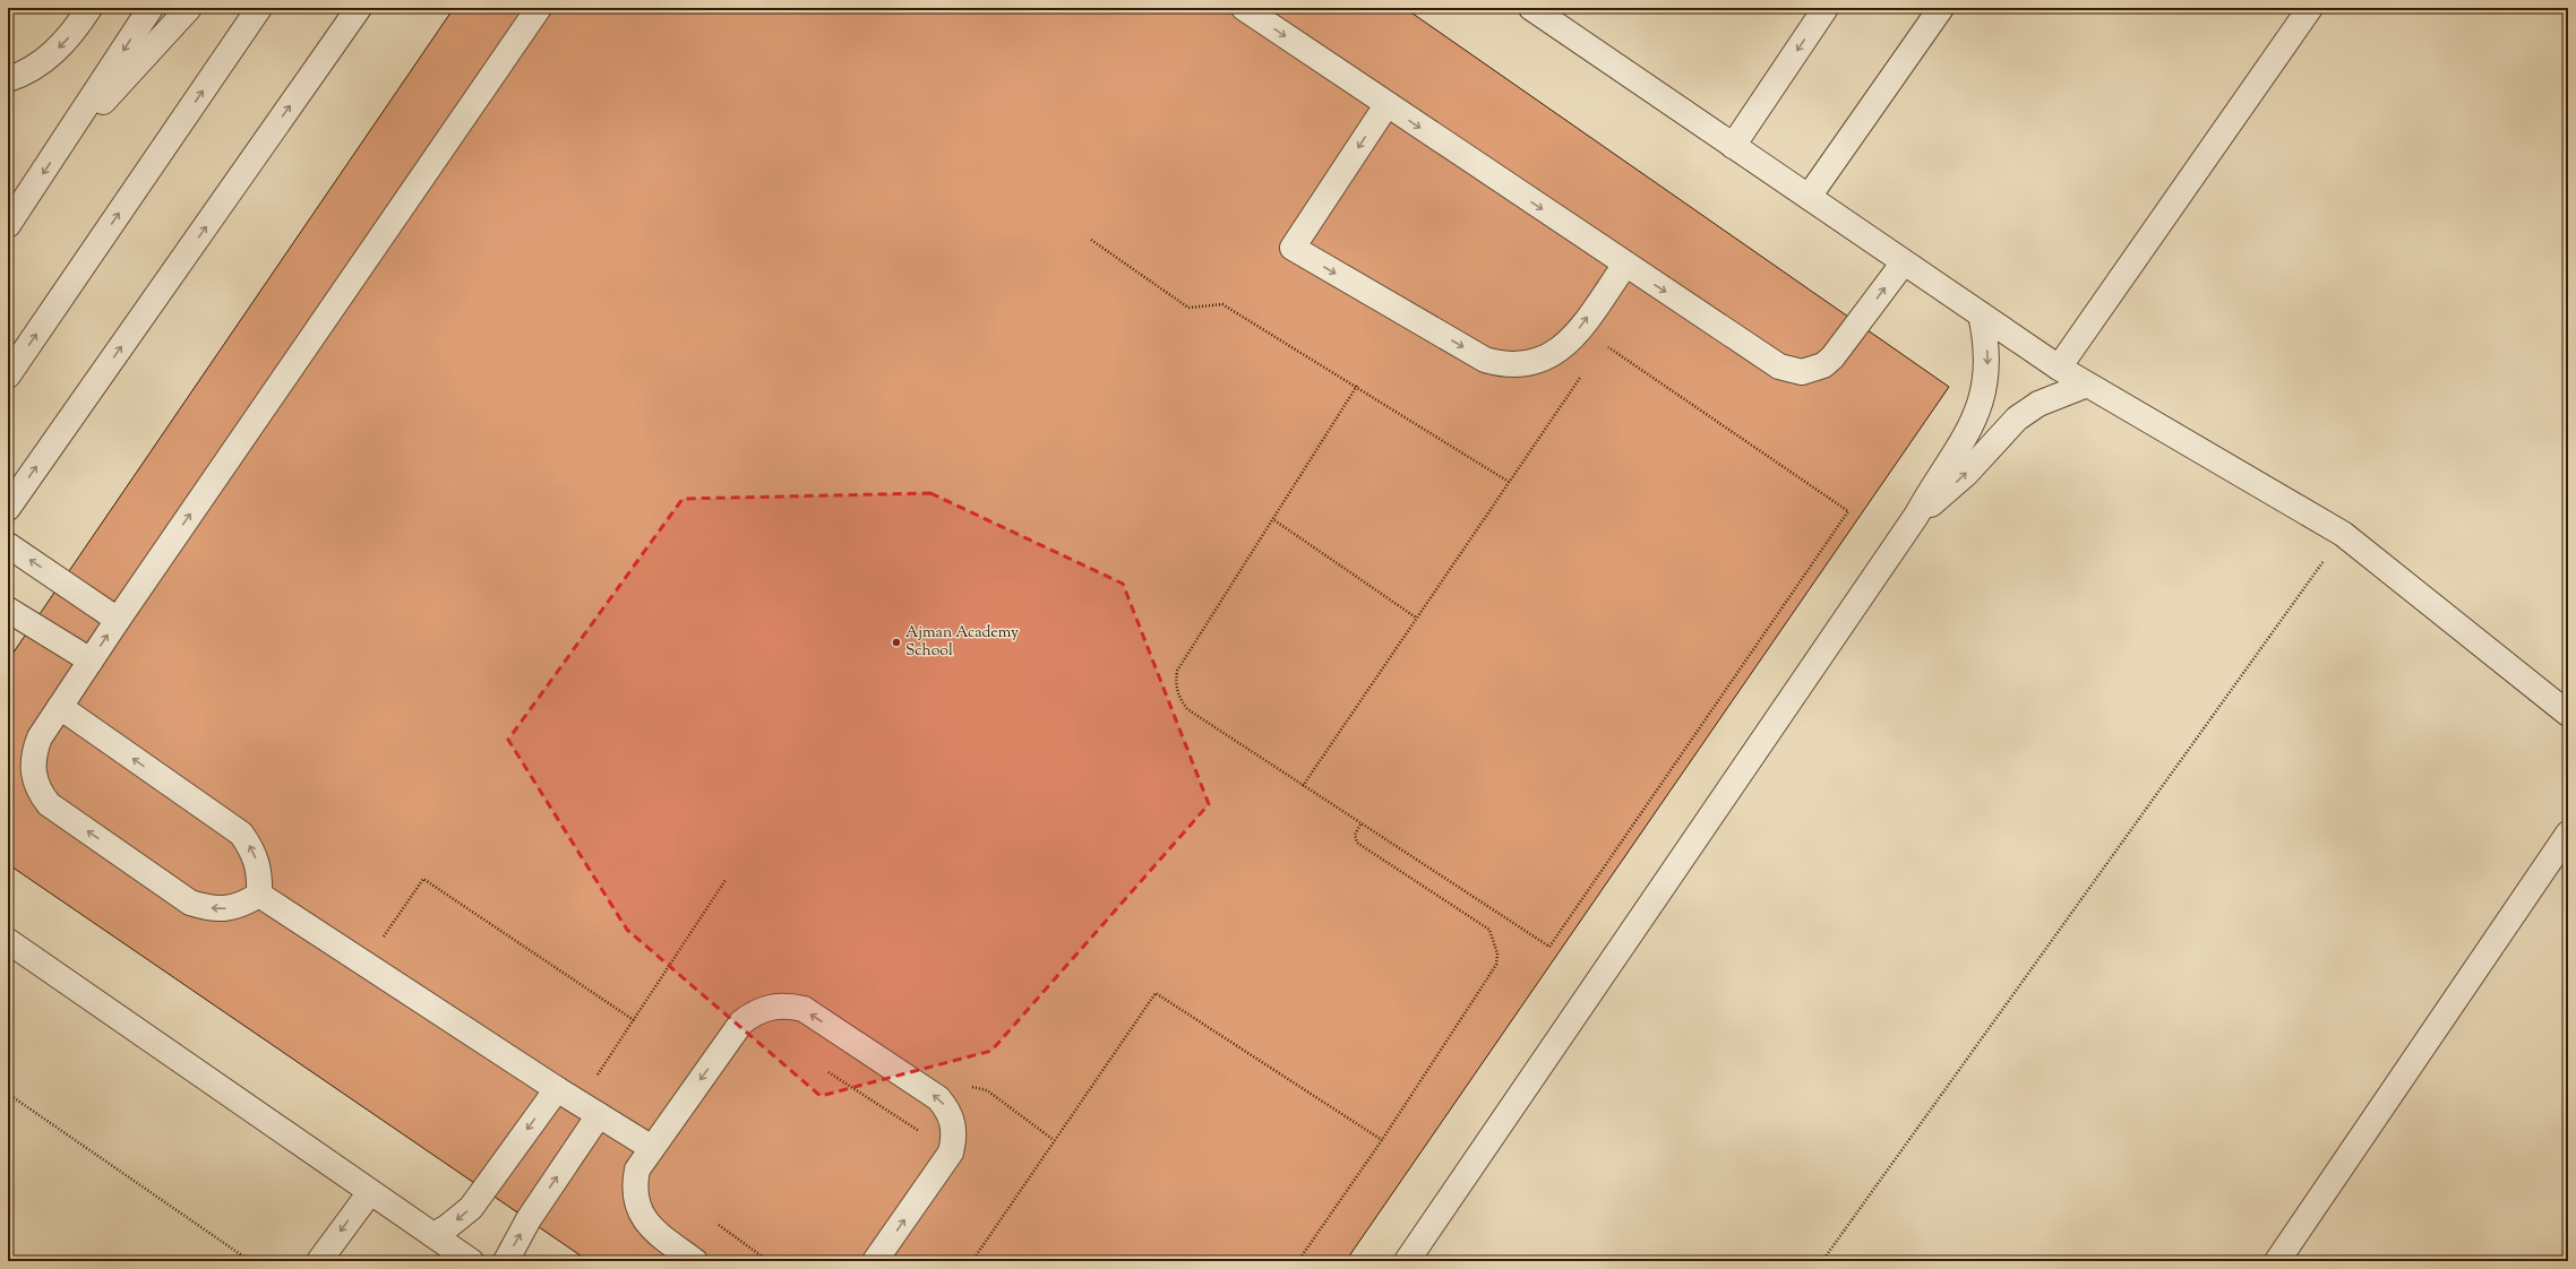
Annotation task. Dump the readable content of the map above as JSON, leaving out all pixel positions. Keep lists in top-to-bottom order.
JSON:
{
  "places": ["Ajman Academy School"]
}
